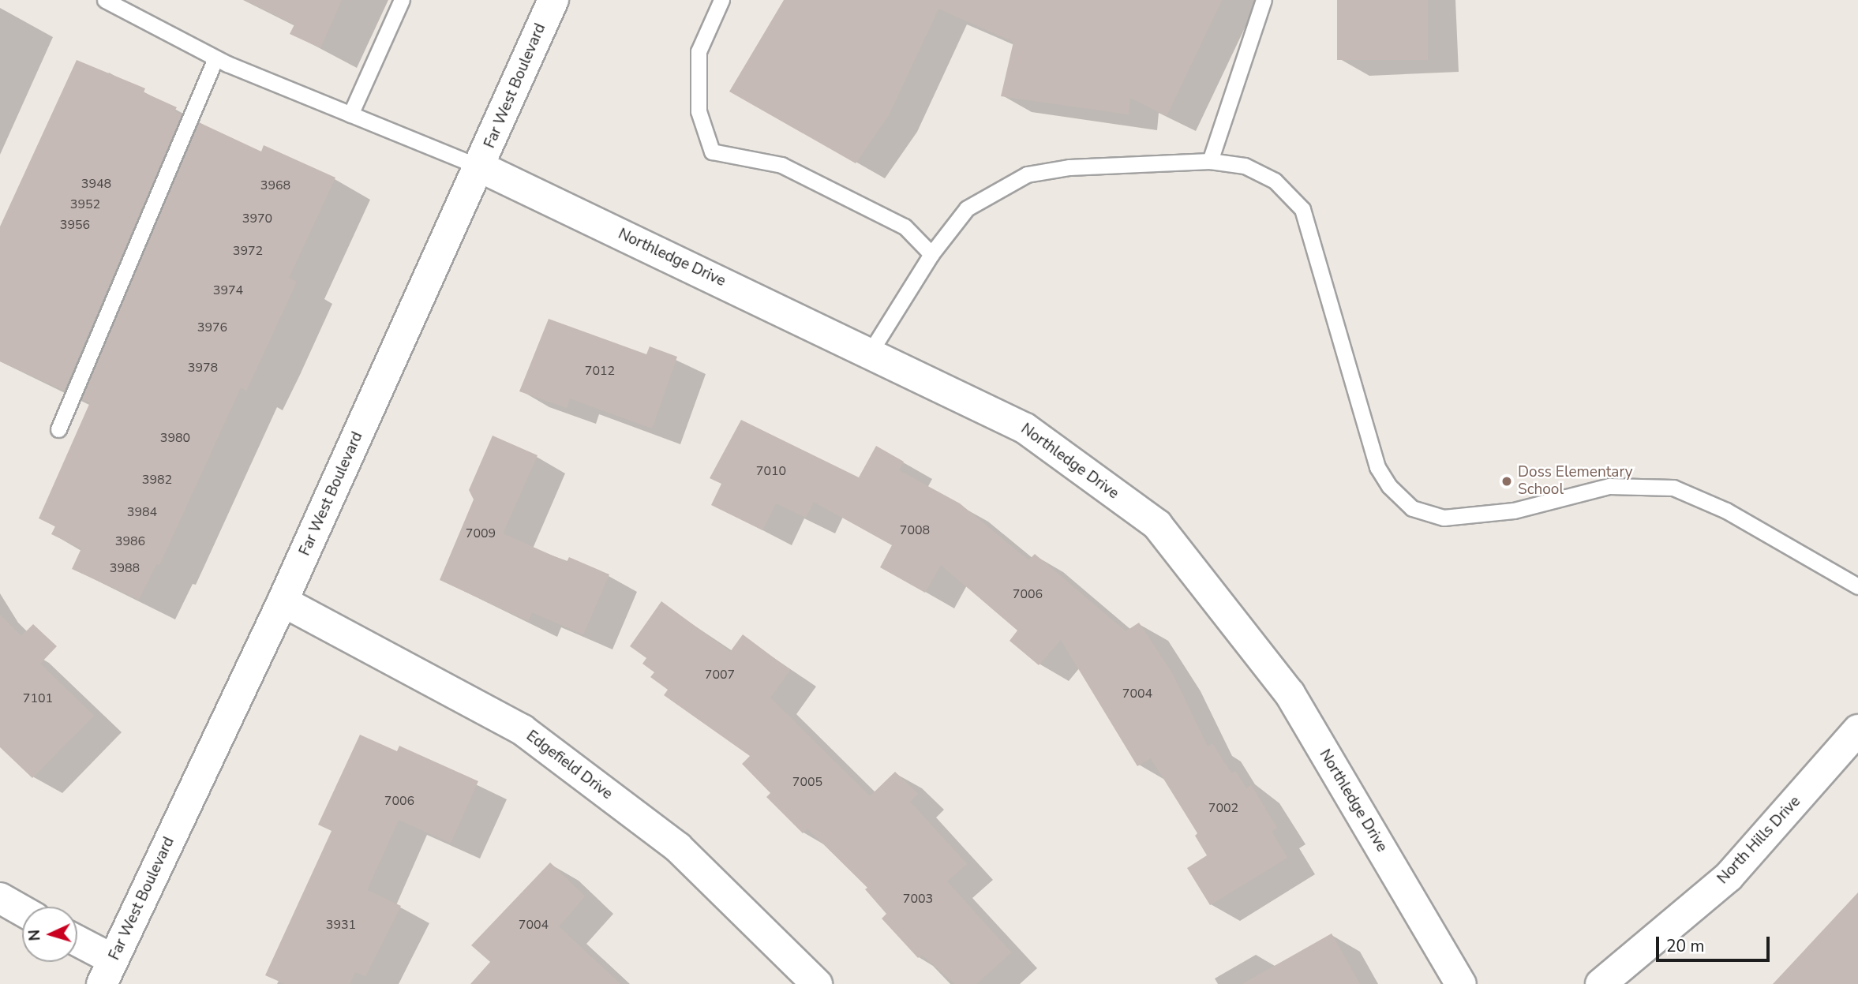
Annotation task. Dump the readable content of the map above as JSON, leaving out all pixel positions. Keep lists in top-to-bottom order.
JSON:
{
  "streets": {
    "street": [
      "Far West Boulevard",
      "Northledge Drive",
      "Edgefield Drive",
      "North Hills Drive"
    ]
  },
  "crossings": [
    ["Far West Boulevard", "Northledge Drive"],
    ["Far West Boulevard", "Edgefield Drive"]
  ],
  "places": ["Doss Elementary School"],
  "house_numbers": [
    "3948",
    "3968",
    "3952",
    "3970",
    "3956",
    "3972",
    "3974",
    "3976",
    "3978",
    "7012",
    "3980",
    "7010",
    "3982",
    "3984",
    "7008",
    "7009",
    "3986",
    "3988",
    "7006",
    "7007",
    "7004",
    "7101",
    "7005",
    "7006",
    "7002",
    "7003",
    "3931",
    "7004"
  ],
  "scale_bar": "20 m",
  "north": "left"
}
